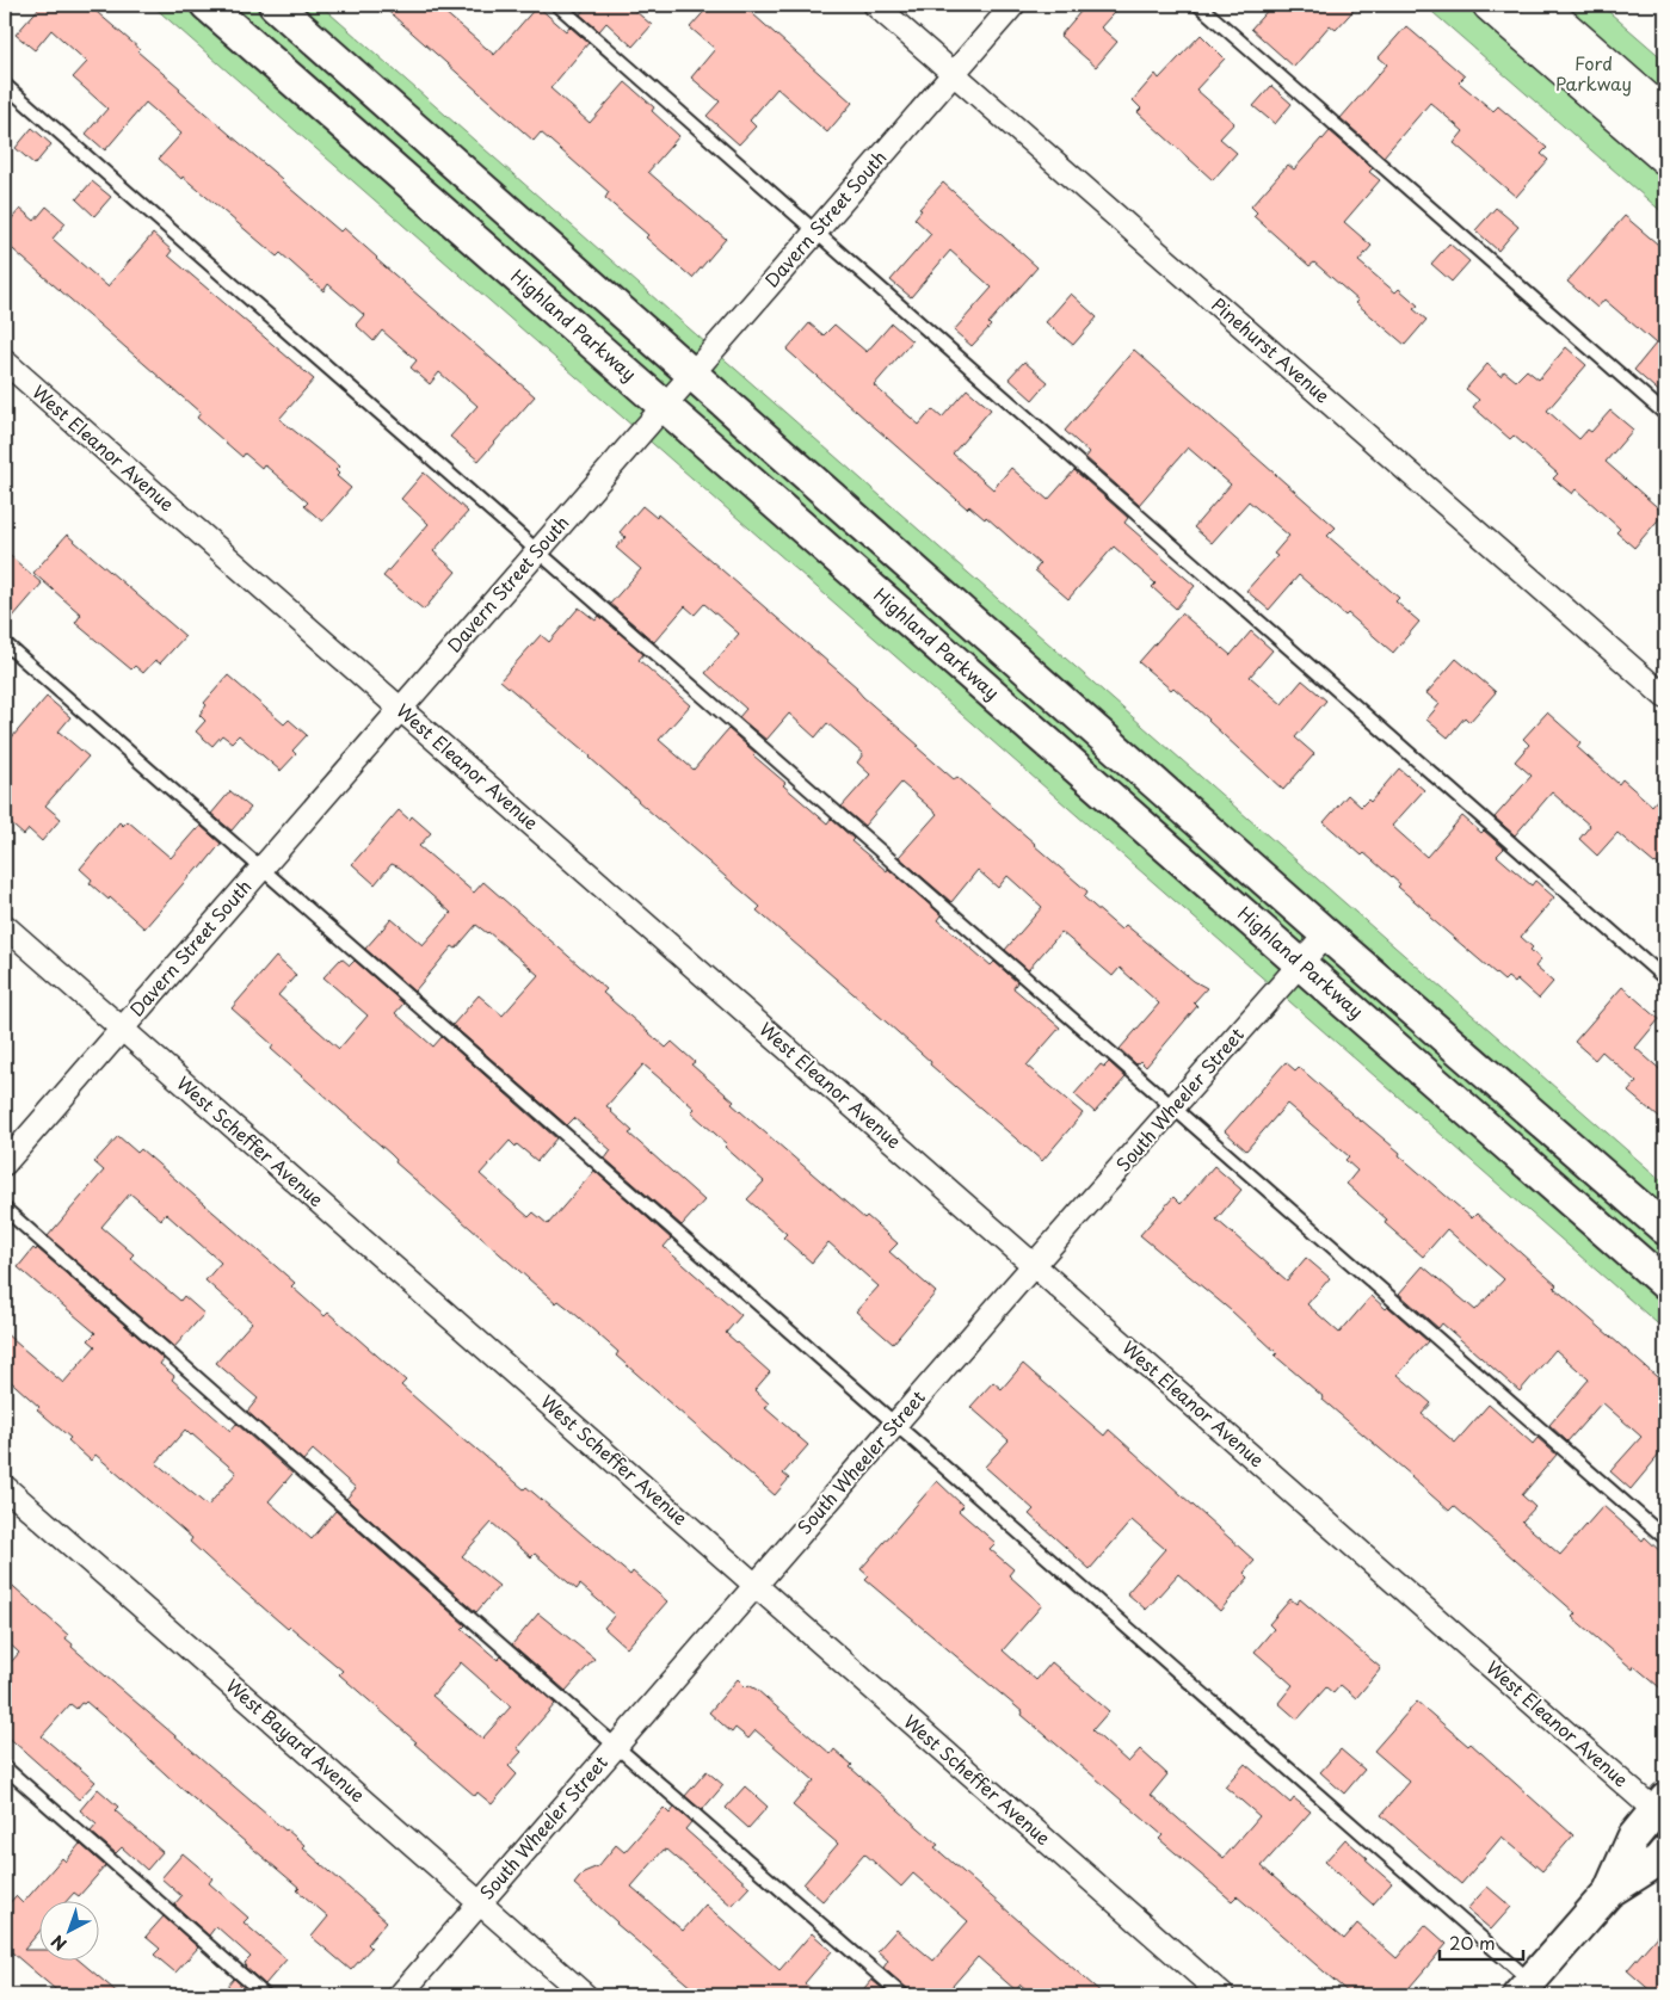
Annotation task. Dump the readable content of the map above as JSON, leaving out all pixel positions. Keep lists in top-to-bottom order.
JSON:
{
  "streets": {
    "street": [
      "Davern Street South",
      "Highland Parkway",
      "Pinehurst Avenue",
      "West Eleanor Avenue",
      "South Wheeler Street",
      "West Scheffer Avenue",
      "West Bayard Avenue"
    ]
  },
  "crossings": [
    ["Davern Street South", "Highland Parkway"],
    ["Davern Street South", "Pinehurst Avenue"],
    ["Davern Street South", "West Eleanor Avenue"],
    ["Davern Street South", "West Scheffer Avenue"],
    ["Highland Parkway", "South Wheeler Street"],
    ["West Eleanor Avenue", "South Wheeler Street"],
    ["South Wheeler Street", "West Scheffer Avenue"],
    ["South Wheeler Street", "West Bayard Avenue"]
  ],
  "parks": ["Ford Parkway"],
  "scale_bar": "20 m",
  "north": "bottom left"
}
